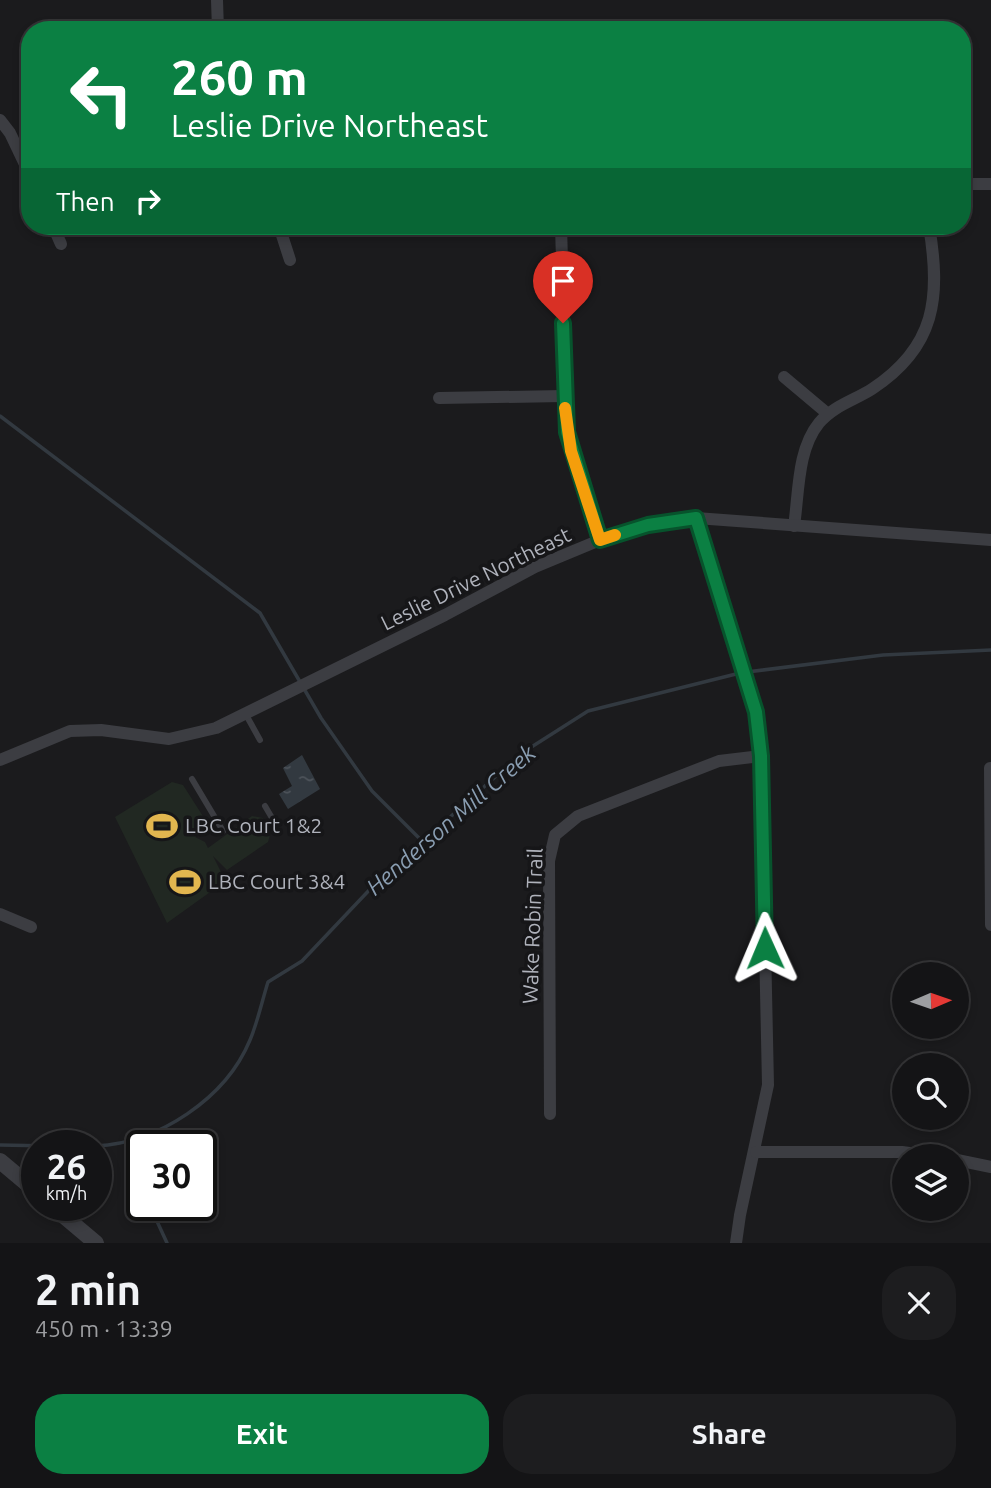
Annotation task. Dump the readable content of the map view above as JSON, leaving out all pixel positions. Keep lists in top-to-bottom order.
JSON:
{
  "streets": {
    "street": ["Leslie Drive Northeast", "Wake Robin Trail"]
  },
  "water": ["Henderson Mill Creek"],
  "places": {
    "sports": ["LBC Court 1&2", "LBC Court 3&4"]
  },
  "north": "right",
  "page": {
    "turn": ["260 m", "Leslie Drive Northeast"],
    "then": "Then",
    "speed": "26 km/h",
    "limit": "30",
    "heading": ["2 min", "450 m · 13:39"],
    "buttons": ["Exit", "Share"]
  }
}
